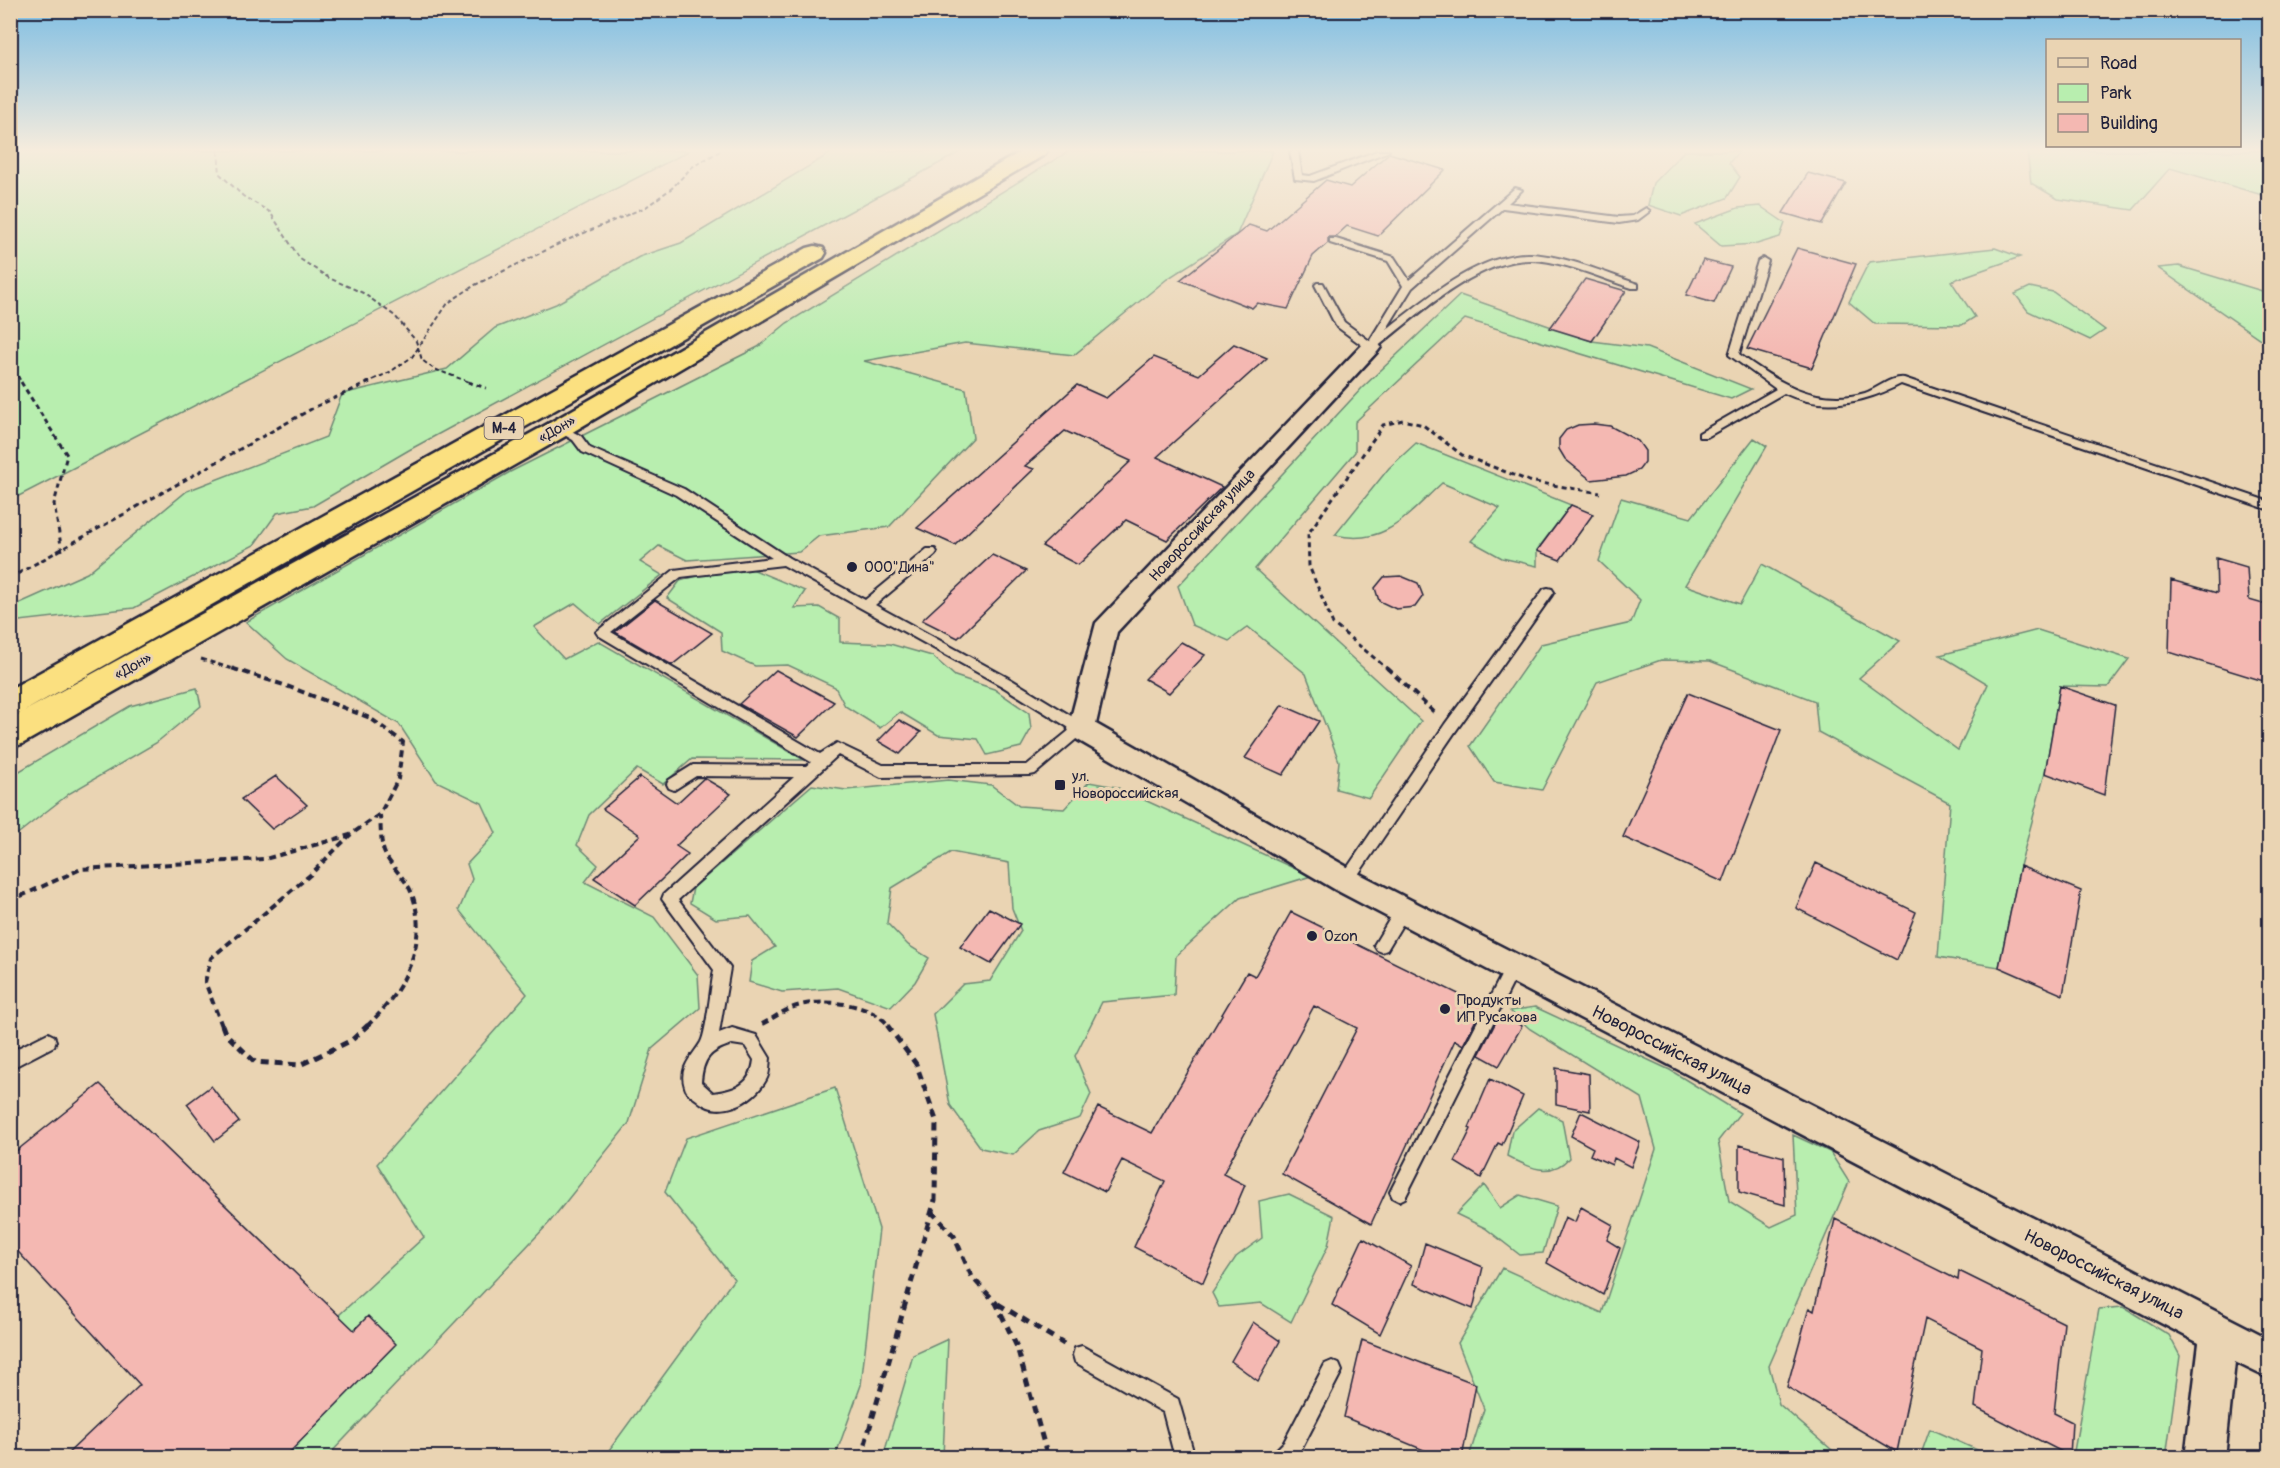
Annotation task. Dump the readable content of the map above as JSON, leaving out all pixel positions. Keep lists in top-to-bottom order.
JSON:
{
  "streets": {
    "highway": ["М-4", "«Дон»"],
    "street": ["Новороссийская улица"]
  },
  "crossings": [
    ["«Дон»", "Новороссийская улица"]
  ],
  "places": {
    "other": ["ООО\"Дина\"", "Ozon", "Продукты ИП Русакова"],
    "transit": ["ул. Новороссийская"]
  },
  "legend": ["Road", "Park", "Building"]
}
